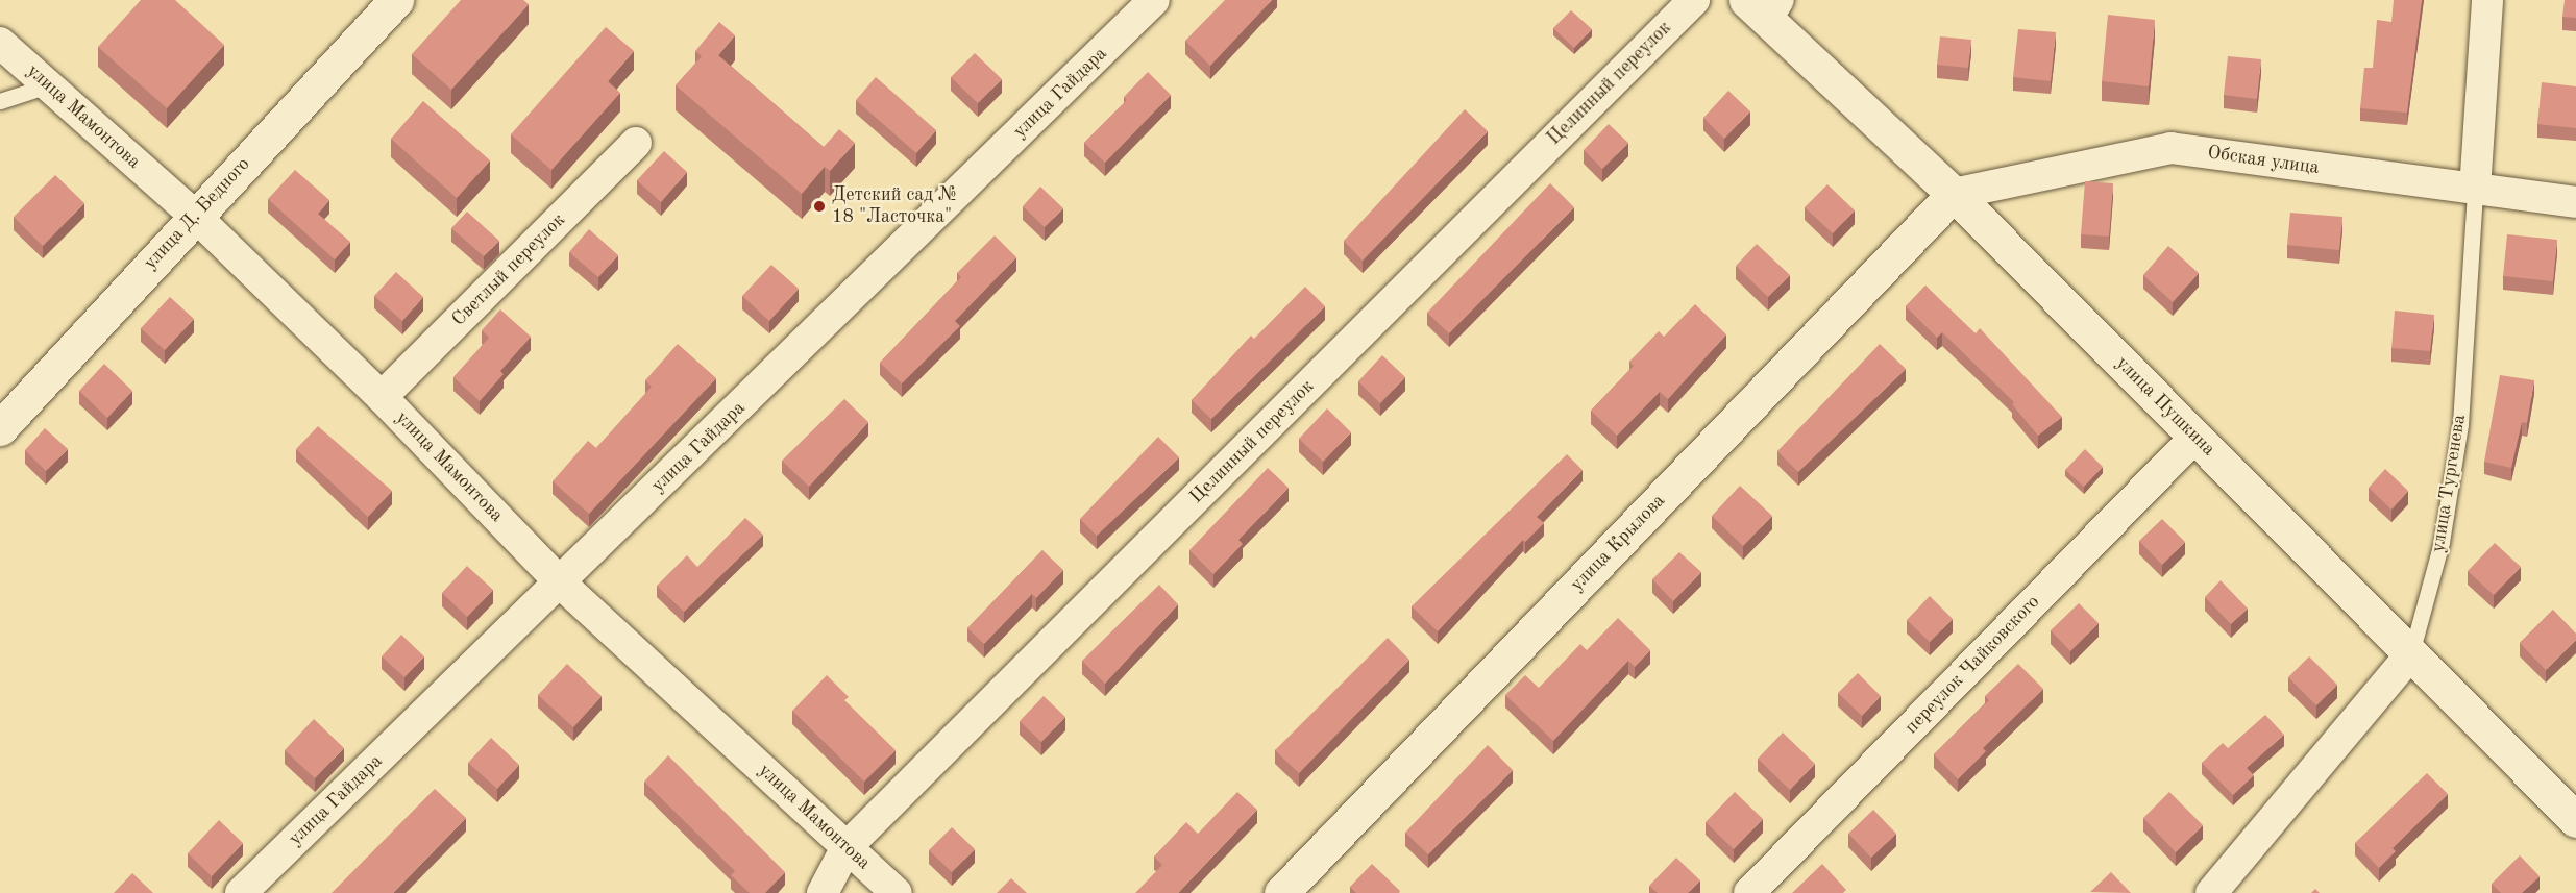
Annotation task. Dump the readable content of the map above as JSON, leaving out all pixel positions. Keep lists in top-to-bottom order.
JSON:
{
  "streets": {
    "street": [
      "Целинный переулок",
      "улица Гайдара",
      "улица Мамонтова",
      "Обская улица",
      "улица Д. Бедного",
      "Светлый переулок",
      "улица Пушкина",
      "улица Тургенева",
      "улица Крылова",
      "переулок Чайковского"
    ]
  },
  "crossings": [
    ["Целинный переулок", "улица Мамонтова"],
    ["улица Гайдара", "улица Мамонтова"],
    ["улица Мамонтова", "улица Д. Бедного"],
    ["улица Мамонтова", "Светлый переулок"],
    ["Обская улица", "улица Пушкина"],
    ["Обская улица", "улица Тургенева"],
    ["Обская улица", "улица Крылова"],
    ["улица Пушкина", "улица Тургенева"],
    ["улица Пушкина", "улица Крылова"],
    ["улица Пушкина", "переулок Чайковского"]
  ],
  "places": ["Детский сад № 18 \"Ласточка\""]
}
